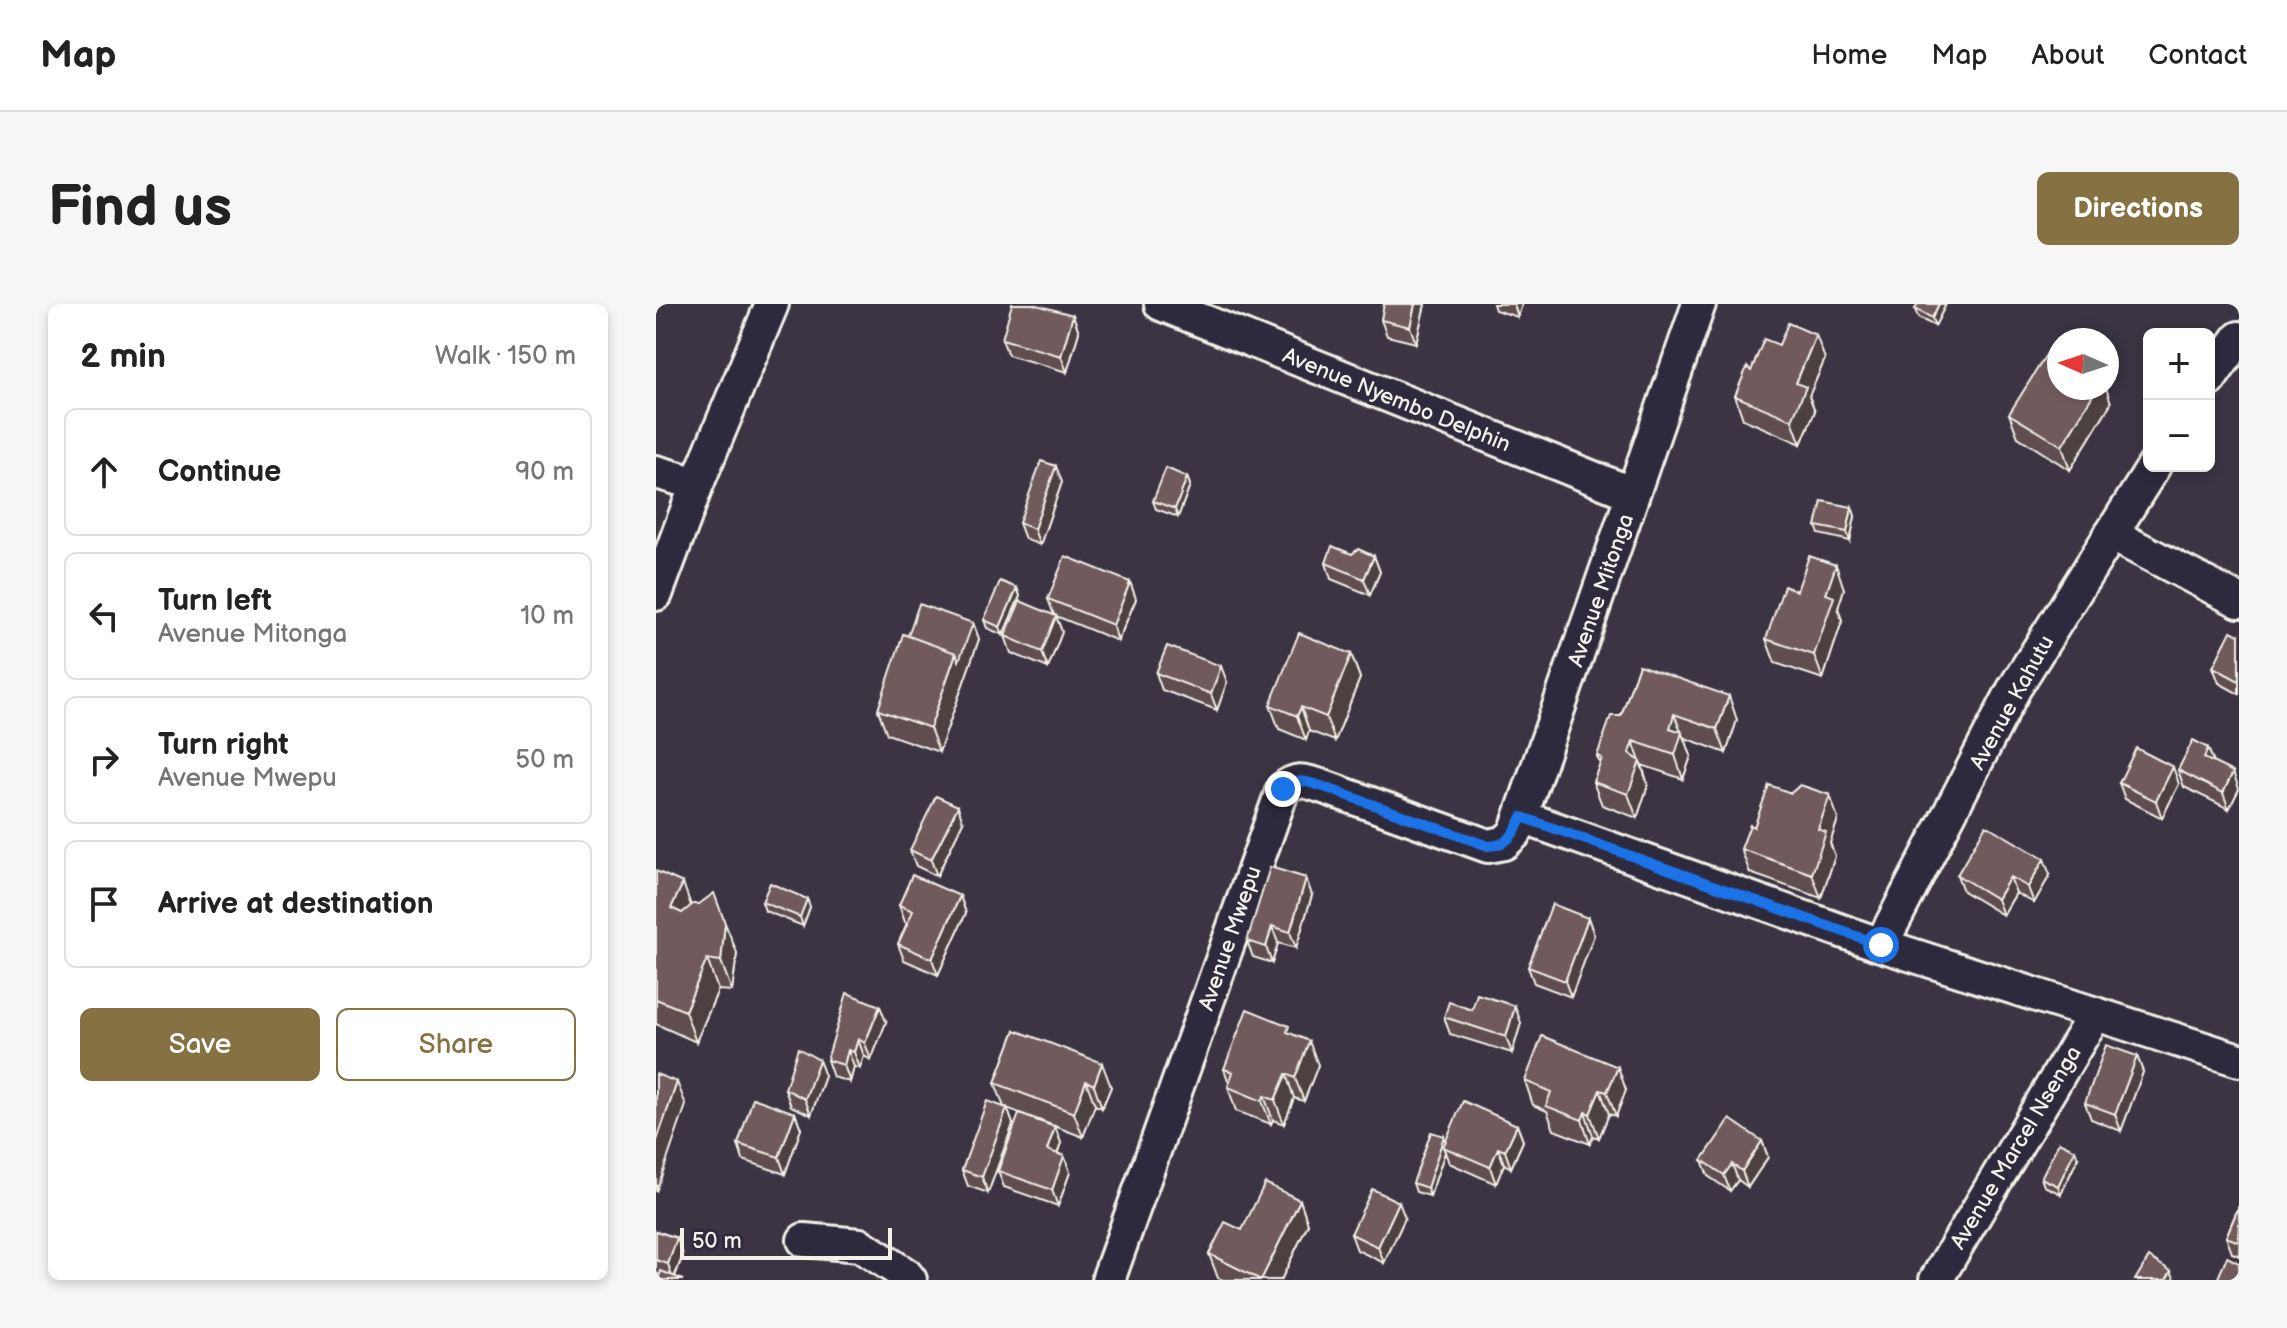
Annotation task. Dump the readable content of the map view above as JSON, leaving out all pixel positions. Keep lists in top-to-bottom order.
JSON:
{
  "streets": {
    "street": [
      "Avenue Nyembo Delphin",
      "Avenue Mitonga",
      "Avenue Kahutu",
      "Avenue Mwepu",
      "Avenue Marcel Nsenga"
    ]
  },
  "crossings": [
    ["Avenue Nyembo Delphin", "Avenue Mitonga"],
    ["Avenue Mitonga", "Avenue Mwepu"]
  ],
  "scale_bar": "50 m",
  "north": "left",
  "page": {
    "header": "Map",
    "nav": [
      "Home",
      "Map",
      "About",
      "Contact"
    ],
    "buttons": [
      "Directions",
      ["Save", "Share"]
    ],
    "title": "Find us",
    "heading": ["2 min", "Walk · 150 m"],
    "map_buttons": ["+", "−"],
    "list": [
      ["Continue", "90 m"],
      ["Turn left", "Avenue Mitonga", "10 m"],
      ["Turn right", "Avenue Mwepu", "50 m"],
      "Arrive at destination"
    ],
    "scale": "50 m"
  }
}
